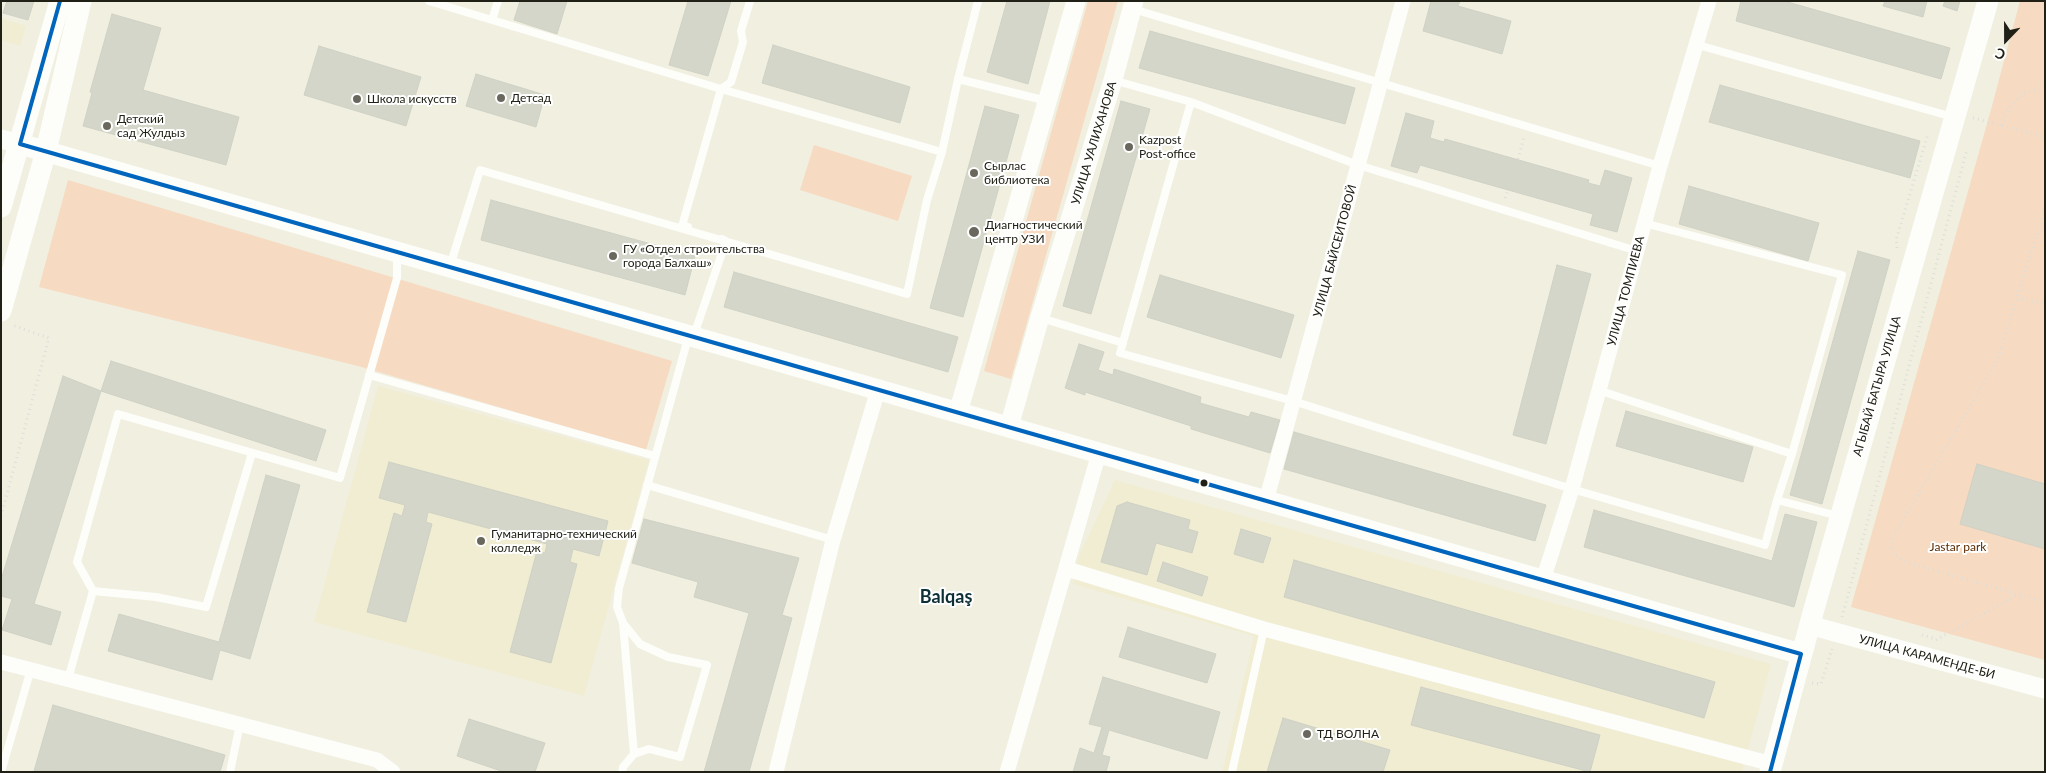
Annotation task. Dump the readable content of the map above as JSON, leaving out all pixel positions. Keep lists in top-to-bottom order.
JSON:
{
  "streets": {
    "main road": ["АГЫБАЙ БАТЫРА УЛИЦА"],
    "street": [
      "УЛИЦА УАЛИХАНОВА",
      "УЛИЦА БАЙСЕИТОВОЙ",
      "УЛИЦА ТОМПИЕВА",
      "УЛИЦА КАРАМЕНДЕ-БИ"
    ]
  },
  "crossings": [
    ["АГЫБАЙ БАТЫРА УЛИЦА", "УЛИЦА КАРАМЕНДЕ-БИ"]
  ],
  "districts": ["Balqaş"],
  "parks": ["Jastar park"],
  "places": [
    "Детсад",
    "Школа искусств",
    "Детский сад Жулдыз",
    "Kazpost Post-office",
    "Сырлас библиотека",
    "Диагностический центр УЗИ",
    "ГУ «Отдел строительства города Балхаш»",
    "Гуманитарно-технический колледж",
    "ТД ВОЛНА"
  ],
  "north": "bottom"
}
